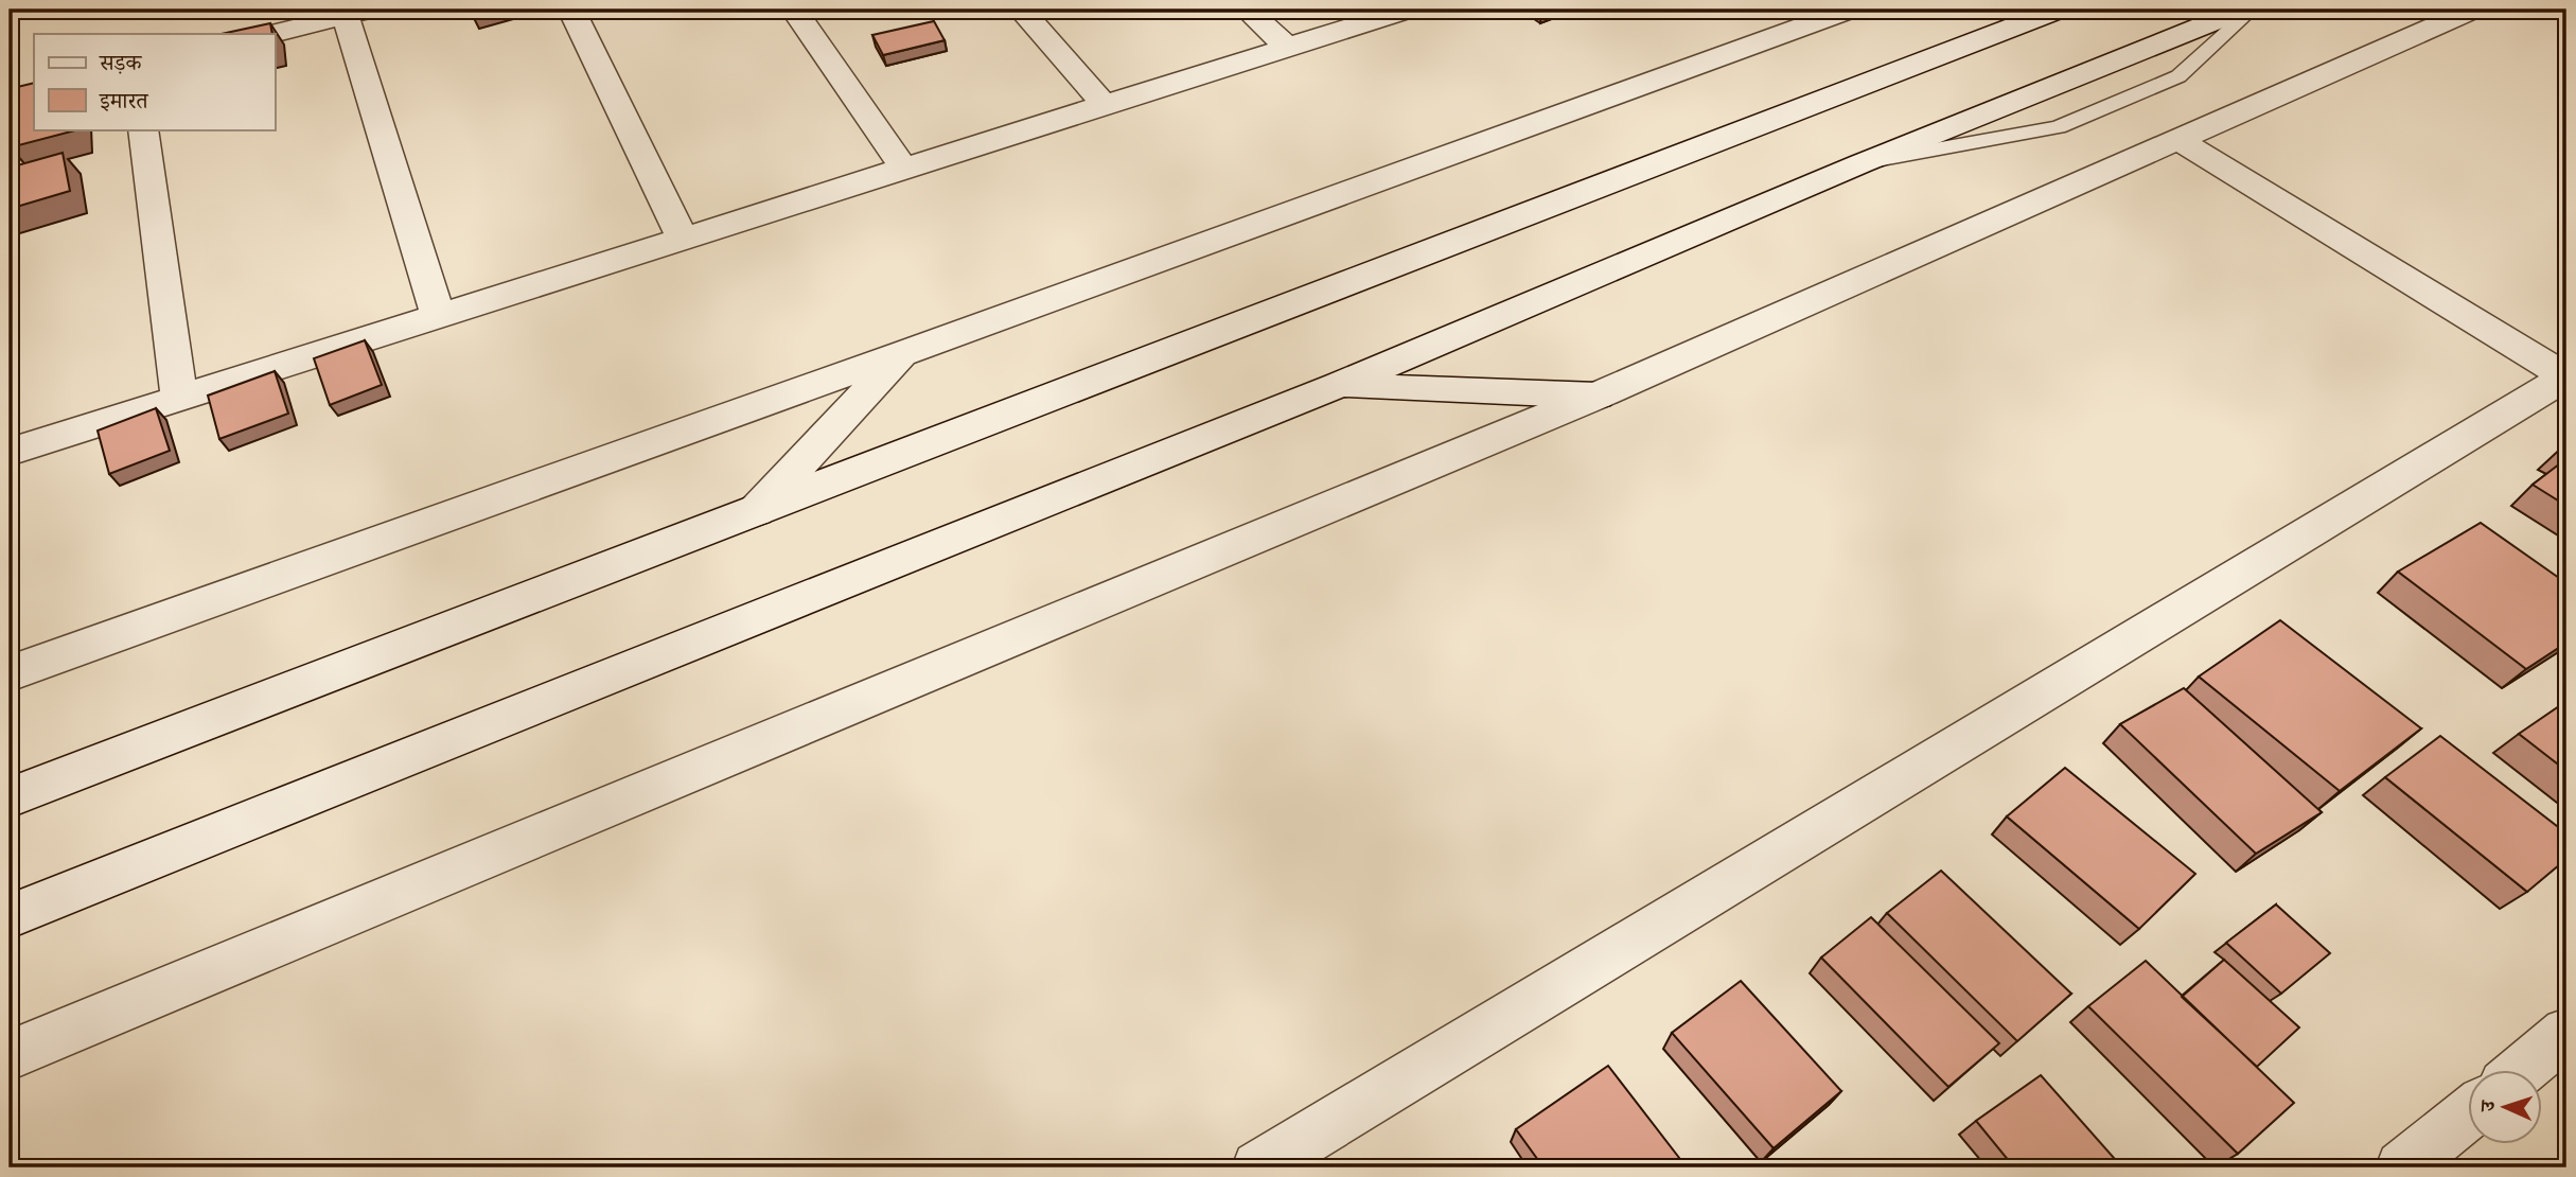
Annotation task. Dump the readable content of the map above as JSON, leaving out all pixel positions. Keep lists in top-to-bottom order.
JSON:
{
  "legend": ["सड़क", "इमारत"],
  "north": "left"
}
